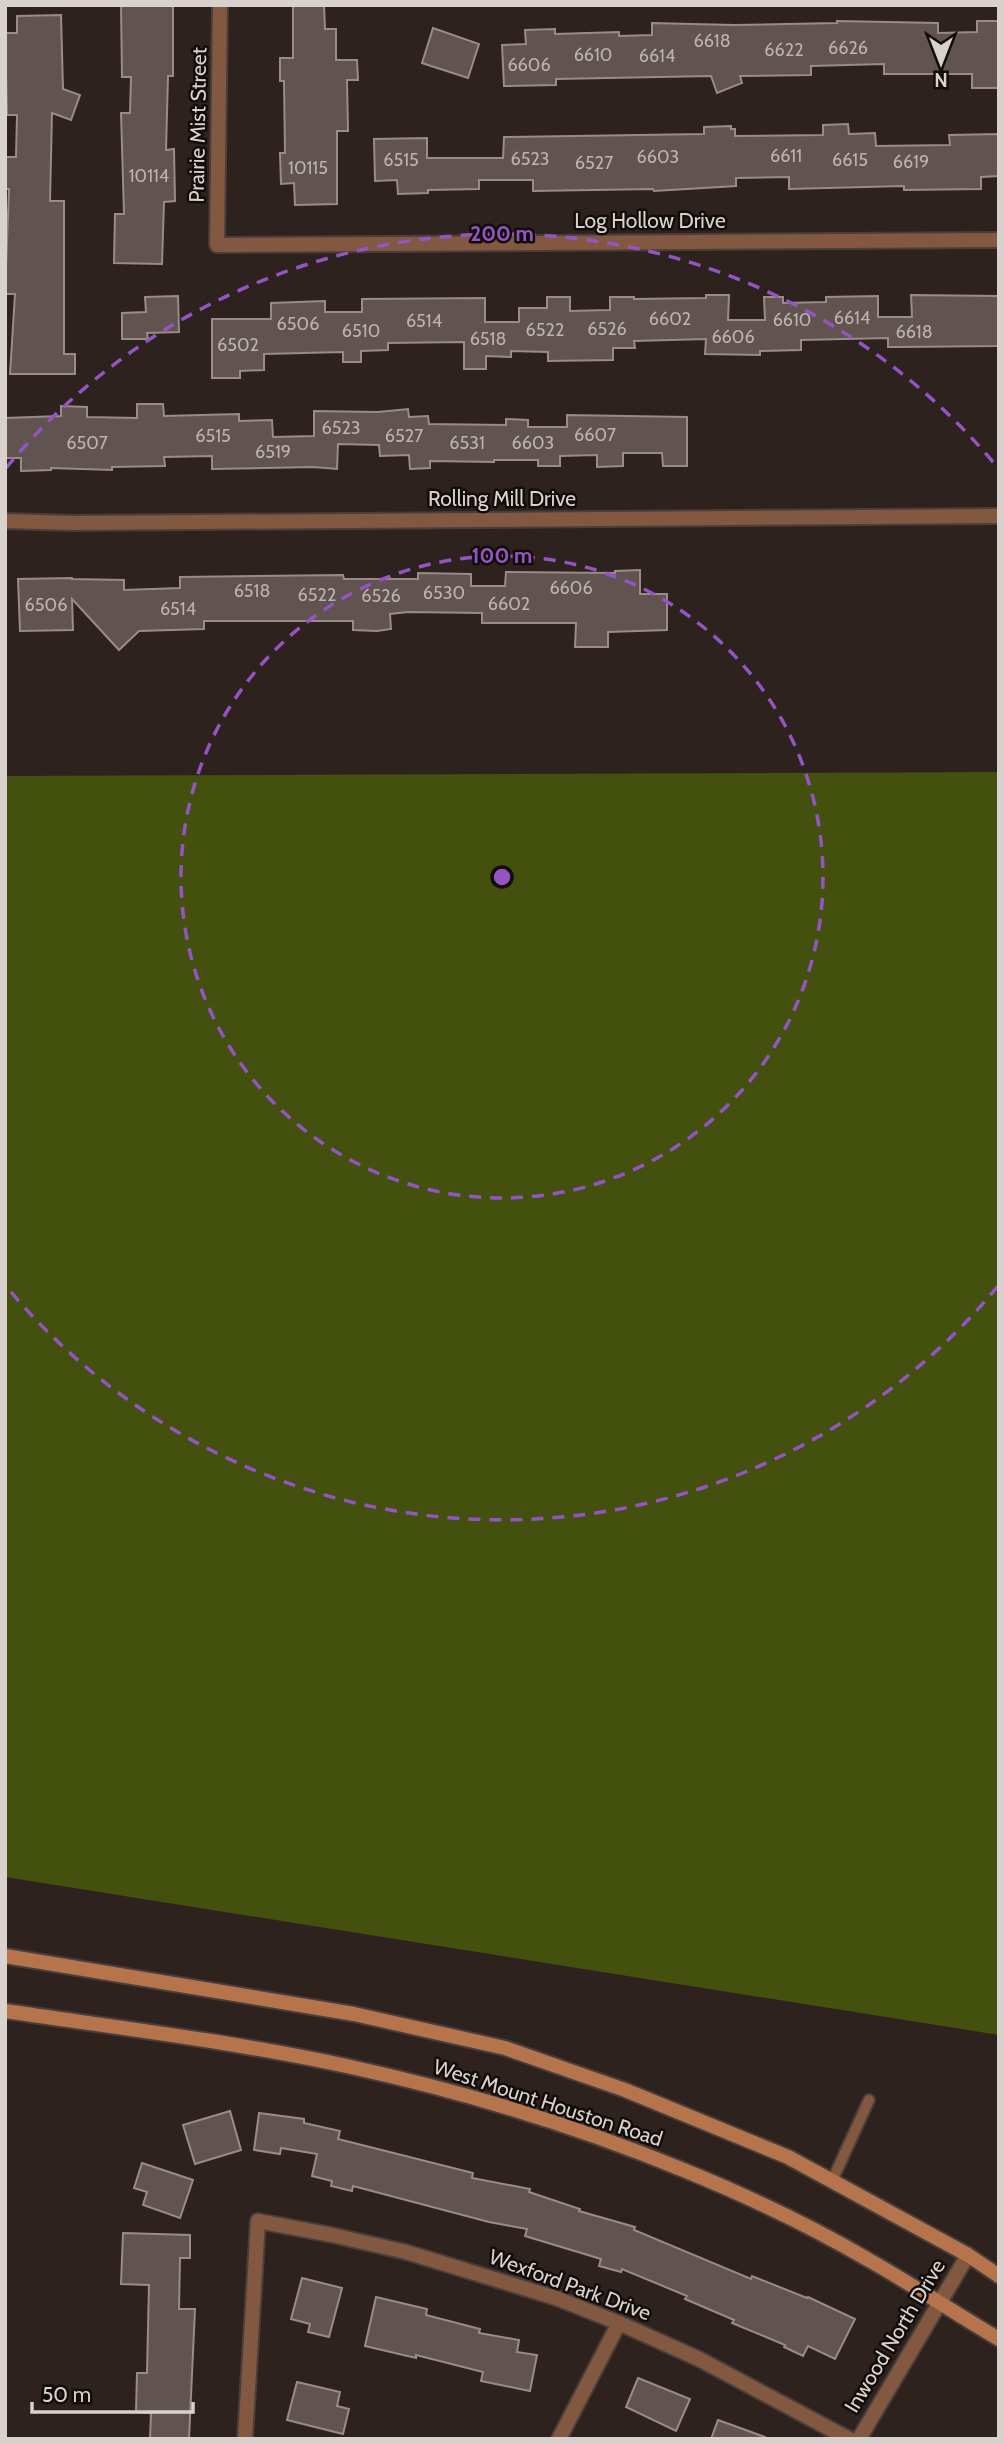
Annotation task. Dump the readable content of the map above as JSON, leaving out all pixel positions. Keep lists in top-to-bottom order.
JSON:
{
  "streets": {
    "main road": ["West Mount Houston Road"],
    "street": [
      "Prairie Mist Street",
      "Log Hollow Drive",
      "Rolling Mill Drive",
      "Wexford Park Drive",
      "Inwood North Drive"
    ]
  },
  "crossings": [
    ["Prairie Mist Street", "Log Hollow Drive"],
    ["West Mount Houston Road", "Inwood North Drive"]
  ],
  "house_numbers": [
    "6618",
    "6626",
    "6622",
    "6610",
    "6614",
    "6606",
    "6611",
    "6603",
    "6523",
    "6515",
    "6615",
    "6619",
    "6527",
    "10115",
    "10114",
    "6614",
    "6602",
    "6610",
    "6514",
    "6506",
    "6526",
    "6522",
    "6510",
    "6618",
    "6606",
    "6518",
    "6502",
    "6523",
    "6607",
    "6515",
    "6527",
    "6507",
    "6531",
    "6603",
    "6519",
    "6606",
    "6518",
    "6530",
    "6522",
    "6526",
    "6602",
    "6506",
    "6514"
  ],
  "scale_bar": "50 m",
  "north": "bottom",
  "rings": ["200 m", "100 m"]
}
